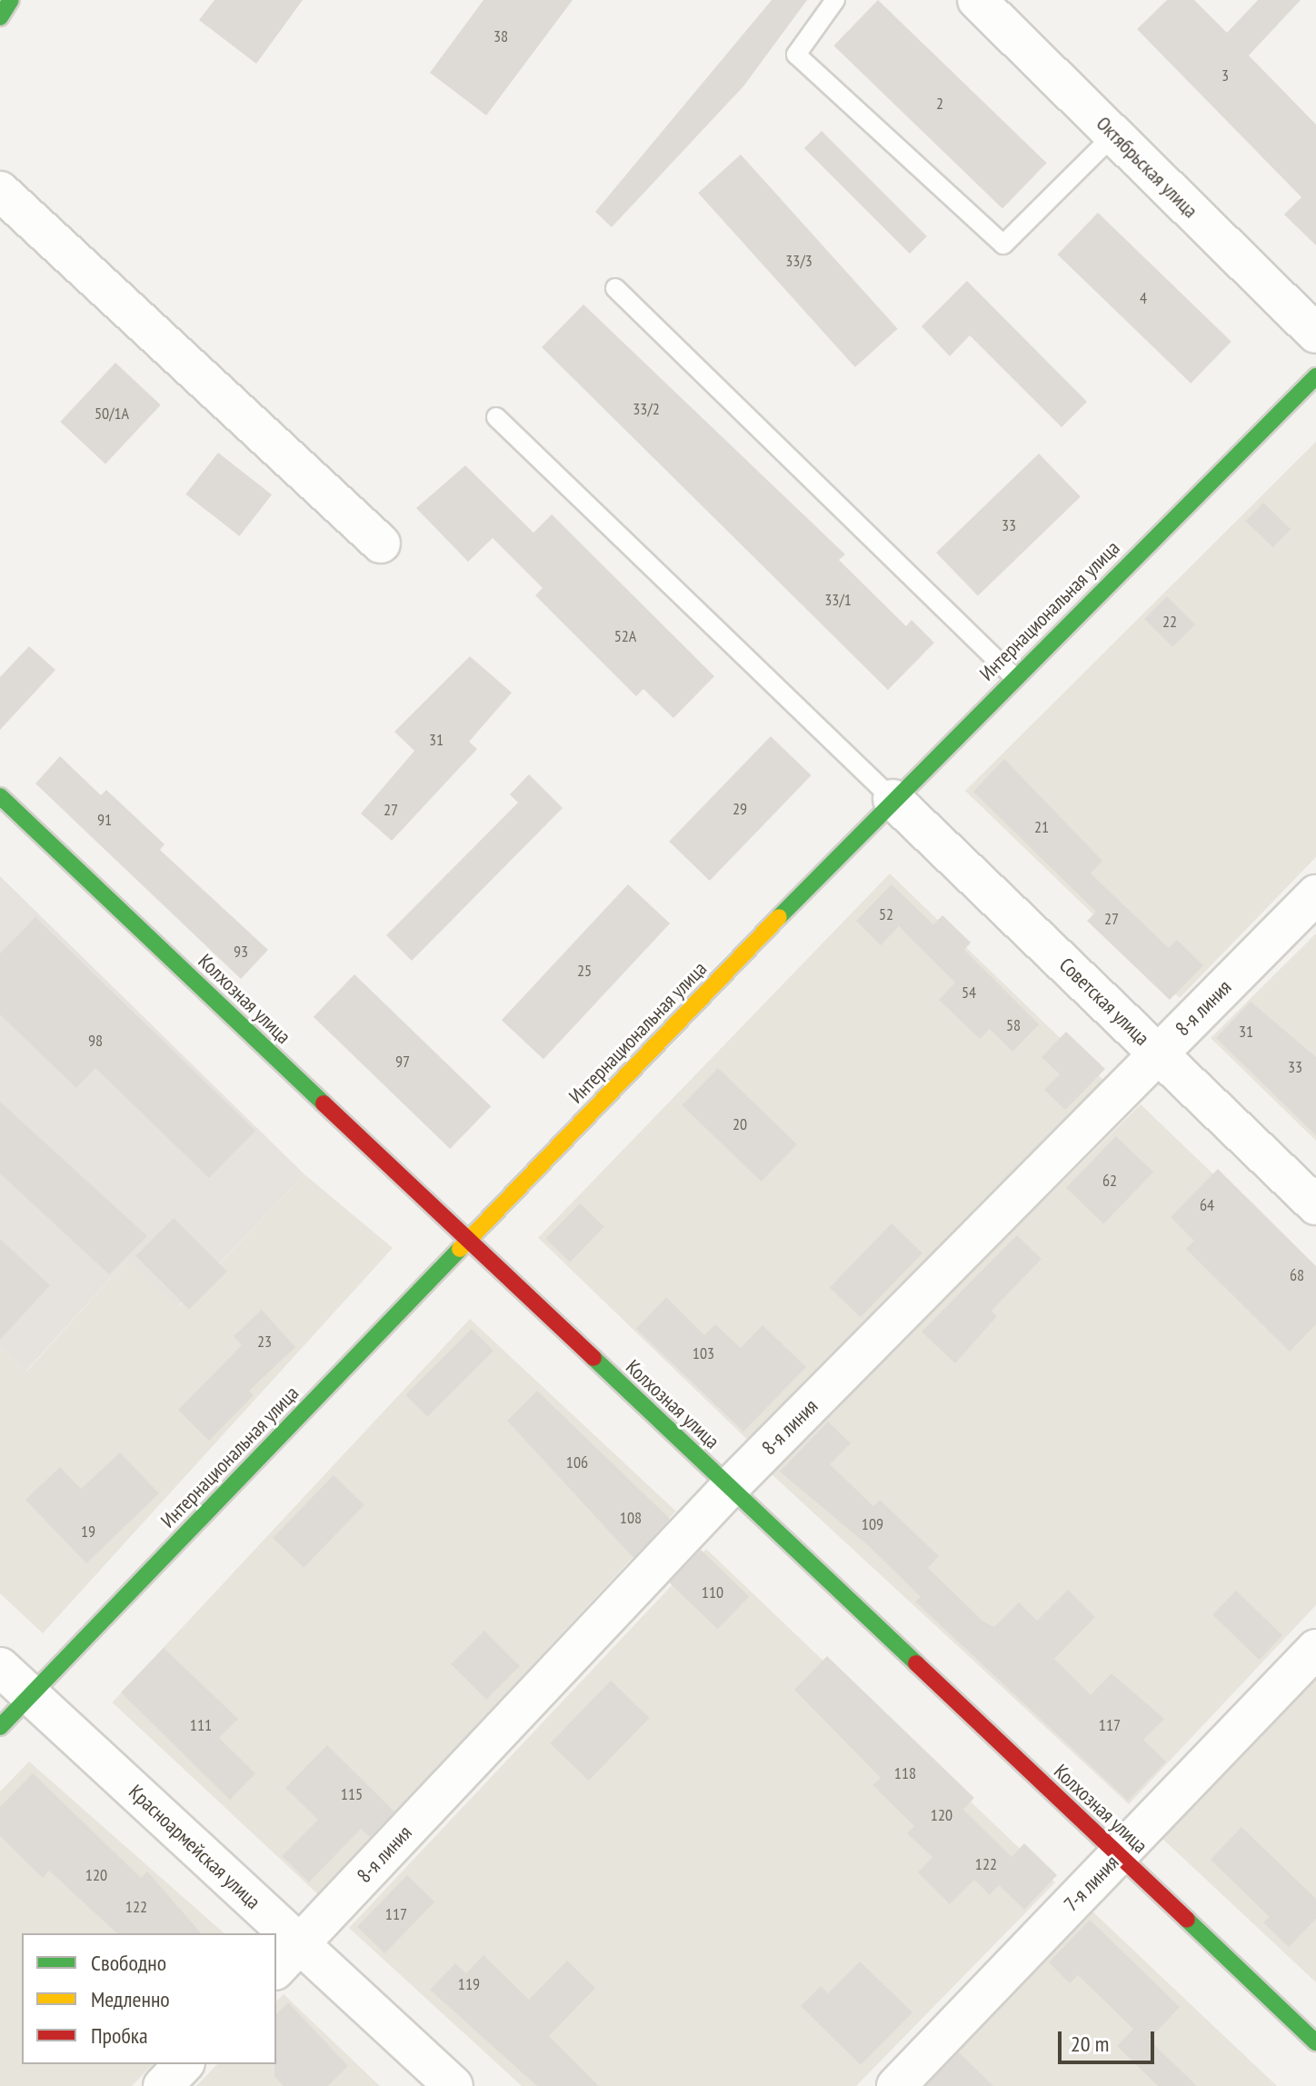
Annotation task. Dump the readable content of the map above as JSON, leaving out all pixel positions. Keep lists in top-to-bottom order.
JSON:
{
  "streets": {
    "street": [
      "Октябрьская улица",
      "Интернациональная улица",
      "Колхозная улица",
      "Советская улица",
      "8-я линия",
      "Красноармейская улица",
      "7-я линия"
    ]
  },
  "crossings": [
    ["Интернациональная улица", "Колхозная улица"],
    ["Интернациональная улица", "Советская улица"],
    ["Интернациональная улица", "Красноармейская улица"],
    ["Колхозная улица", "8-я линия"],
    ["Колхозная улица", "7-я линия"],
    ["Советская улица", "8-я линия"],
    ["8-я линия", "Красноармейская улица"]
  ],
  "house_numbers": [
    "38",
    "3",
    "2",
    "33/3",
    "4",
    "33/2",
    "50/1А",
    "33",
    "33/1",
    "22",
    "52А",
    "31",
    "29",
    "27",
    "91",
    "21",
    "52",
    "27",
    "93",
    "25",
    "54",
    "58",
    "31",
    "98",
    "97",
    "33",
    "20",
    "62",
    "64",
    "68",
    "23",
    "103",
    "106",
    "108",
    "109",
    "19",
    "110",
    "111",
    "117",
    "118",
    "115",
    "120",
    "122",
    "120",
    "122",
    "117",
    "119"
  ],
  "legend": ["Свободно", "Медленно", "Пробка"],
  "scale_bar": "20 m"
}
